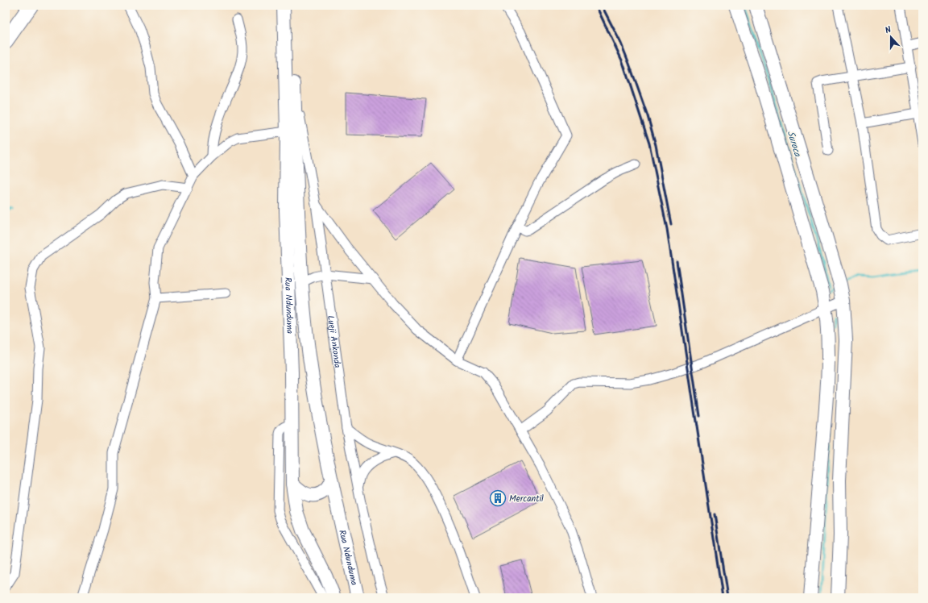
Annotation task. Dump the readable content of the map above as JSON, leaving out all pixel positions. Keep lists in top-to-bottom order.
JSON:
{
  "streets": {
    "main road": ["Rua Ndunduma"],
    "street": ["Lueji Ankonda"]
  },
  "crossings": [
    ["Rua Ndunduma", "Lueji Ankonda"]
  ],
  "water": ["Suroca"],
  "places": {
    "building": ["Mercantil"]
  },
  "north": "top"
}
